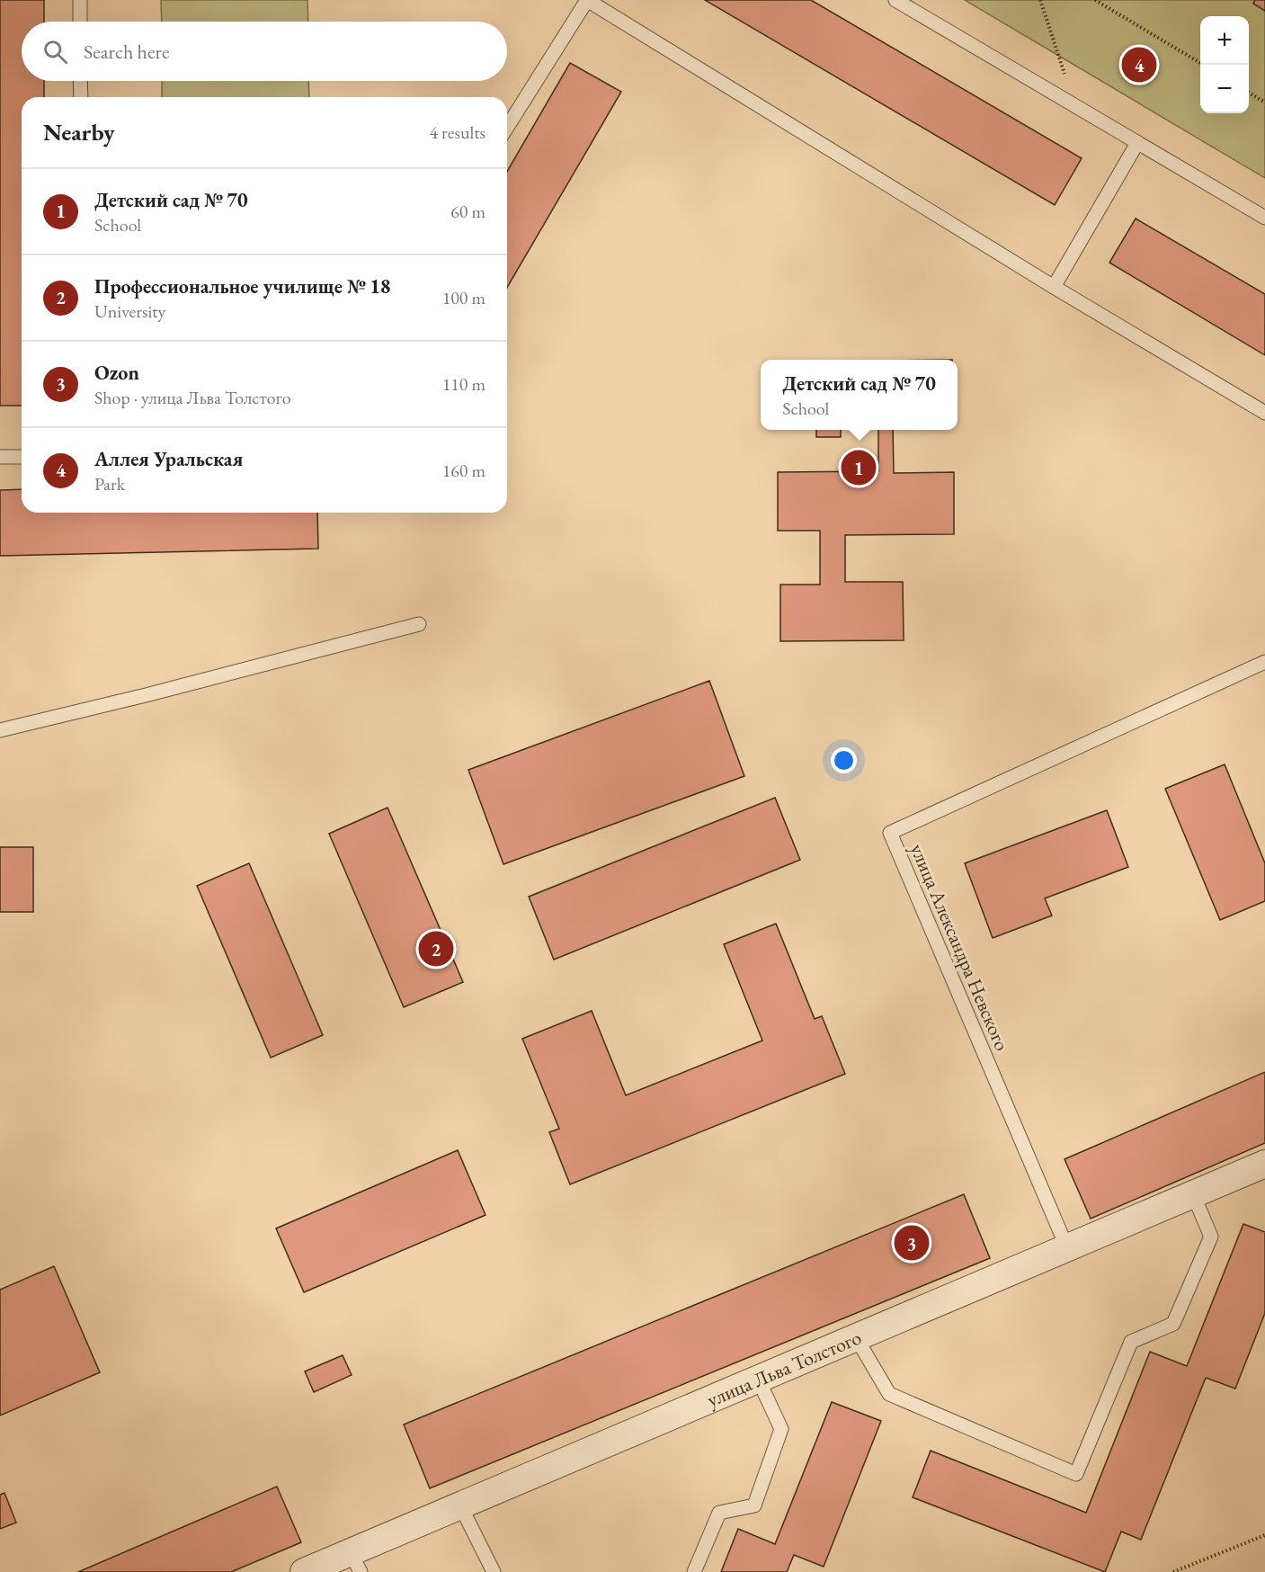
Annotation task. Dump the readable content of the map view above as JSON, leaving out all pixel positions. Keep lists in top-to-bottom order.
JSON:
{
  "streets": {
    "street": ["улица Льва Толстого"],
    "lane": ["улица Александра Невского"]
  },
  "crossings": [
    ["улица Александра Невского", "улица Льва Толстого"]
  ],
  "page": {
    "map_buttons": ["+", "−"],
    "search": "Search here",
    "pins": [
      "4",
      "1",
      "2",
      "3"
    ],
    "heading": ["Nearby", "4 results"],
    "list": [
      {
        "mark": "1",
        "name": "Детский сад № 70",
        "note": "School",
        "value": "60 m"
      },
      {
        "mark": "2",
        "name": "Профессиональное училище № 18",
        "note": "University",
        "value": "100 m"
      },
      {
        "mark": "3",
        "name": "Ozon",
        "note": "Shop · улица Льва Толстого",
        "value": "110 m"
      },
      {
        "mark": "4",
        "name": "Аллея Уральская",
        "note": "Park",
        "value": "160 m"
      }
    ],
    "popup": ["Детский сад № 70", "School"]
  }
}
